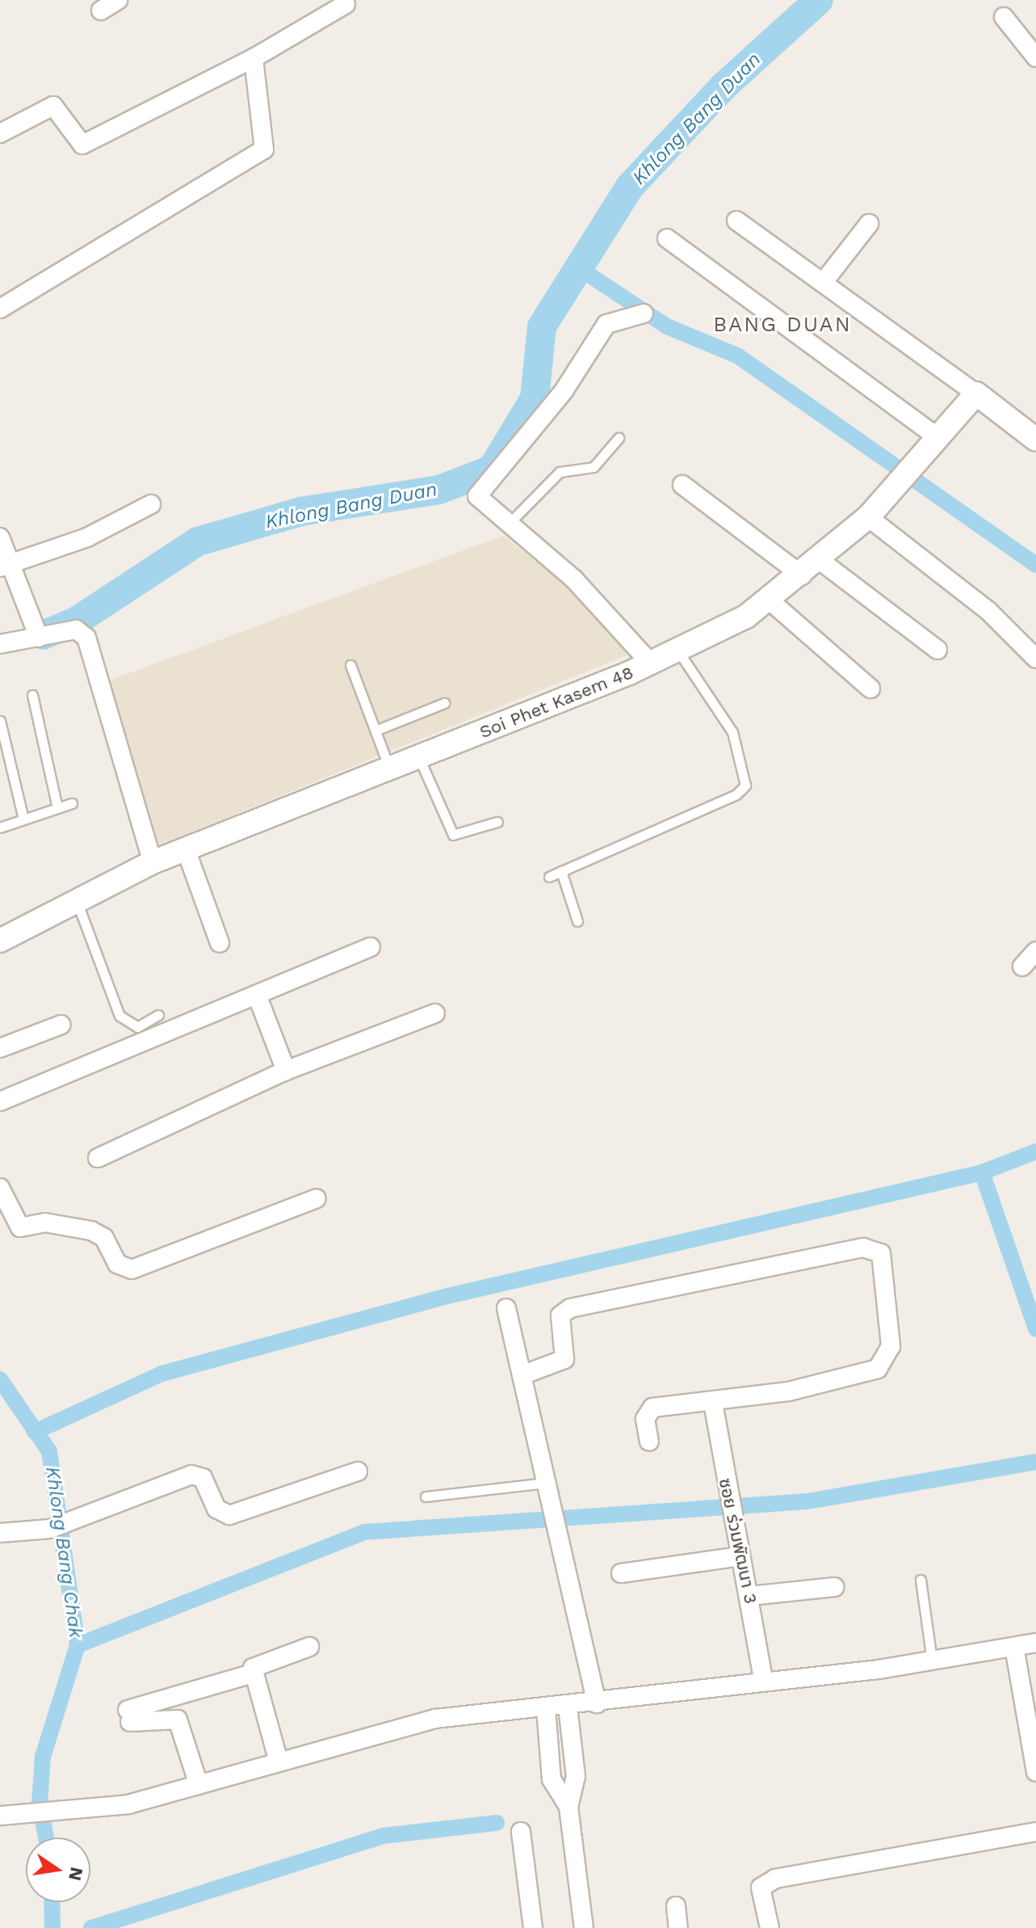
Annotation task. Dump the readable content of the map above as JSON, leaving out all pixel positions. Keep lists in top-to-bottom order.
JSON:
{
  "streets": {
    "street": ["Soi Phet Kasem 48", "ซอย ร่วมพัฒนา 3"]
  },
  "districts": ["BANG DUAN"],
  "water": ["Khlong Bang Duan", "Khlong Bang Chak"],
  "north": "right"
}
